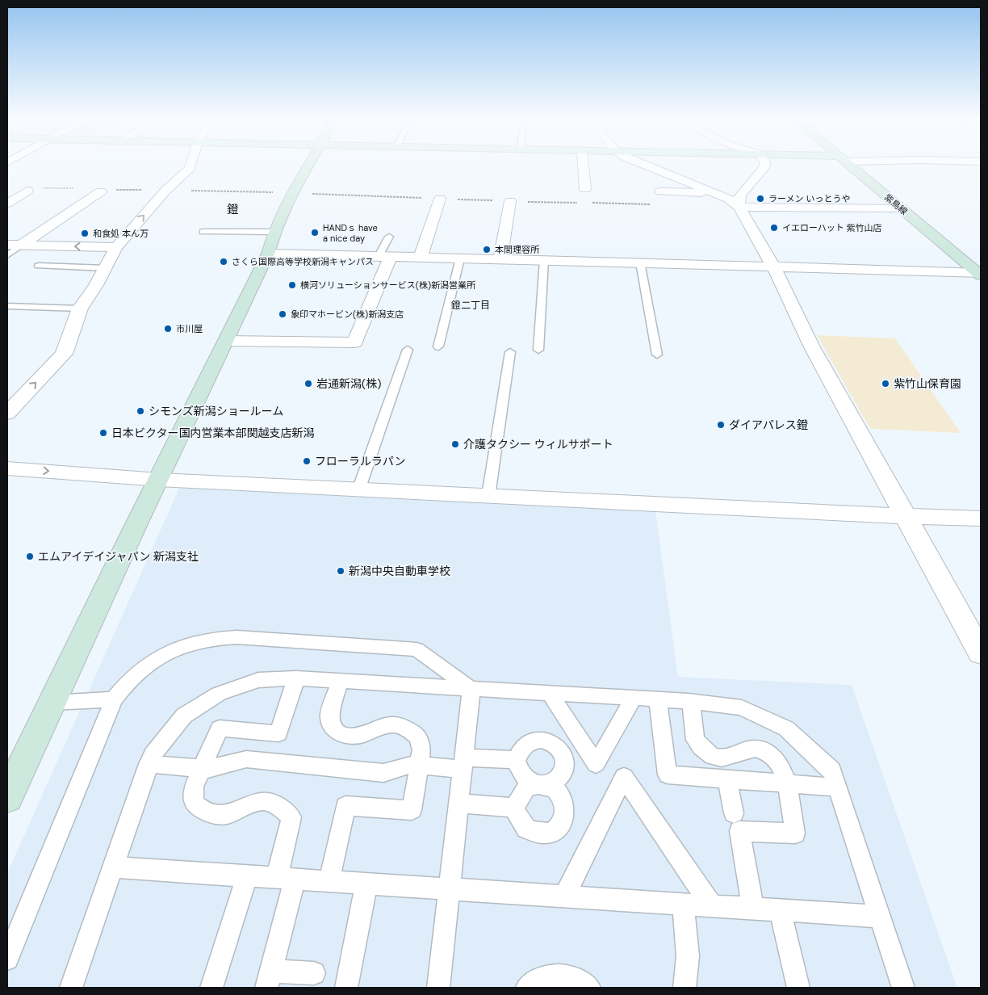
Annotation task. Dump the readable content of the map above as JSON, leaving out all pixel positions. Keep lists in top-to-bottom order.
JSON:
{
  "streets": {
    "street": ["紫鳥線"]
  },
  "districts": ["鐙", "鐙二丁目"],
  "places": [
    "ラーメン いっとうや",
    "イエローハット 紫竹山店",
    "HANDｓ have a nice day",
    "和食処 本ん万",
    "本間理容所",
    "さくら国際高等学校新潟キャンパス",
    "横河ソリューションサービス(株)新潟営業所",
    "象印マホービン(株)新潟支店",
    "市川屋",
    "岩通新潟(株)",
    "紫竹山保育園",
    "シモンズ新潟ショールーム",
    "ダイアパレス鐙",
    "日本ビクター国内営業本部関越支店新潟",
    "介護タクシー ウィルサポート",
    "フローラルラパン",
    "エムアイデイジャパン 新潟支社",
    "新潟中央自動車学校"
  ]
}
